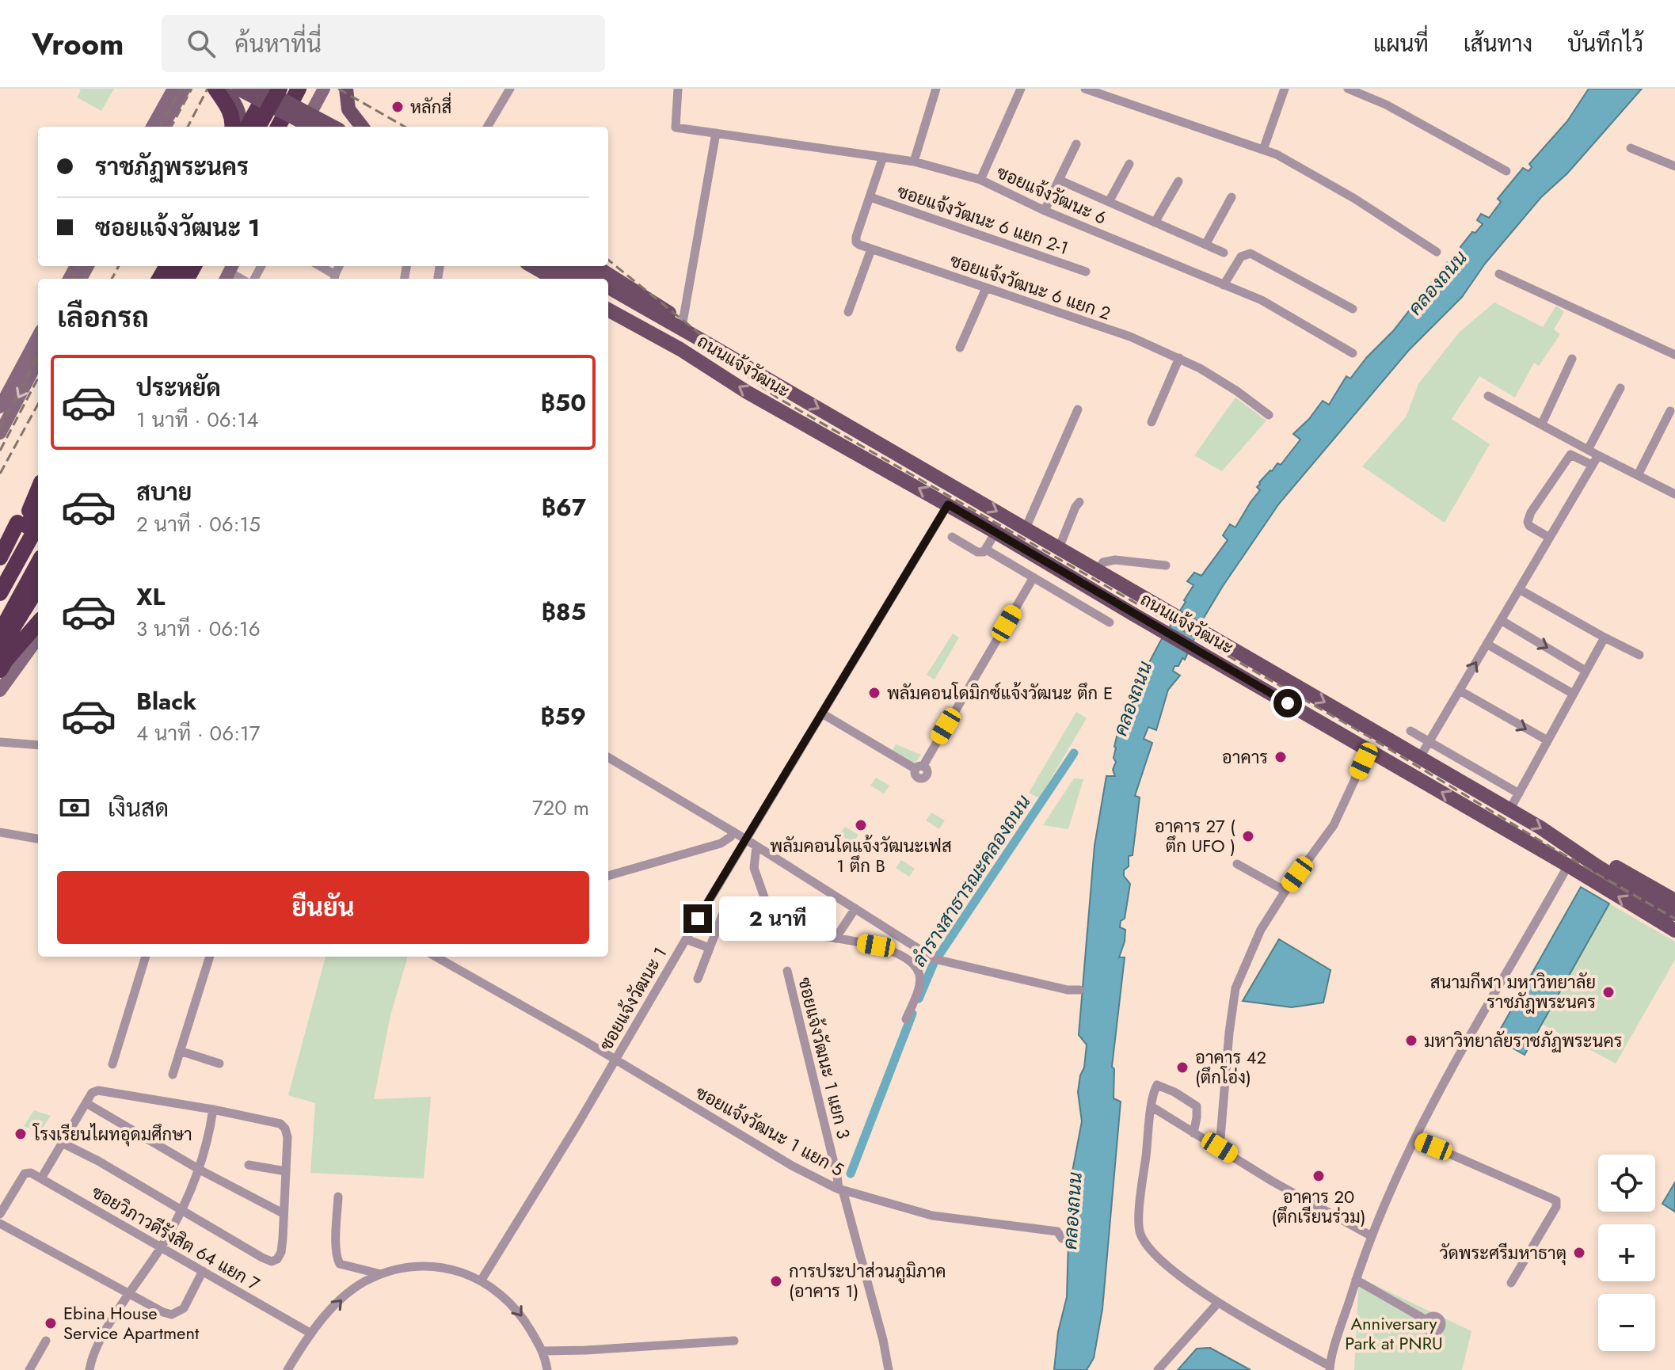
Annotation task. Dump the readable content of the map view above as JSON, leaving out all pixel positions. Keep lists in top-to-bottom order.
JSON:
{
  "streets": {
    "main road": ["ถนนแจ้งวัฒนะ"],
    "street": [
      "ซอยแจ้งวัฒนะ 6",
      "ซอยแจ้งวัฒนะ 6 แยก 2-1",
      "ซอยแจ้งวัฒนะ 6 แยก 2",
      "ซอยแจ้งวัฒนะ 1",
      "ซอยแจ้งวัฒนะ 1 แยก 3",
      "ซอยแจ้งวัฒนะ 1 แยก 5",
      "ซอยวิภาวดีรังสิต 64 แยก 7"
    ]
  },
  "crossings": [
    ["ถนนแจ้งวัฒนะ", "ซอยแจ้งวัฒนะ 1"],
    ["ซอยแจ้งวัฒนะ 1", "ซอยแจ้งวัฒนะ 1 แยก 5"],
    ["ซอยแจ้งวัฒนะ 1 แยก 3", "ซอยแจ้งวัฒนะ 1 แยก 5"]
  ],
  "water": ["คลองถนน", "ลำรางสาธารณะคลองถนน"],
  "parks": ["Anniversary Park at PNRU"],
  "places": [
    "หลักสี่",
    "พลัมคอนโดมิกซ์แจ้งวัฒนะ ตึก E",
    "อาคาร",
    "พลัมคอนโดแจ้งวัฒนะเฟส 1 ตึก B",
    "อาคาร 27 ( ตึก UFO )",
    "สนามกีฬา มหาวิทยาลัย ราชภัฎพระนคร",
    "มหาวิทยาลัยราชภัฏพระนคร",
    "อาคาร 42 (ตึกโอ่ง)",
    "โรงเรียนไผทอุดมศึกษา",
    "อาคาร 20 (ตึกเรียนร่วม)",
    "วัดพระศรีมหาธาตุ",
    "การประปาส่วนภูมิภาค (อาคาร 1)",
    "Ebina House Service Apartment"
  ],
  "page": {
    "header": "Vroom",
    "search": "ค้นหาที่นี่",
    "nav": ["แผนที่", "เส้นทาง", "บันทึกไว้"],
    "banner": ["ราชภัฏพระนคร", "ซอยแจ้งวัฒนะ 1"],
    "heading": "เลือกรถ",
    "list": [
      {
        "name": "ประหยัด",
        "note": "1 นาที · 06:14",
        "value": "฿50"
      },
      {
        "name": "สบาย",
        "note": "2 นาที · 06:15",
        "value": "฿67"
      },
      {
        "name": "XL",
        "note": "3 นาที · 06:16",
        "value": "฿85"
      },
      {
        "name": "Black",
        "note": "4 นาที · 06:17",
        "value": "฿59"
      }
    ],
    "pay": ["เงินสด", "720 m"],
    "buttons": "ยืนยัน",
    "bubble": "2 นาที",
    "map_buttons": ["+", "−"]
  }
}
